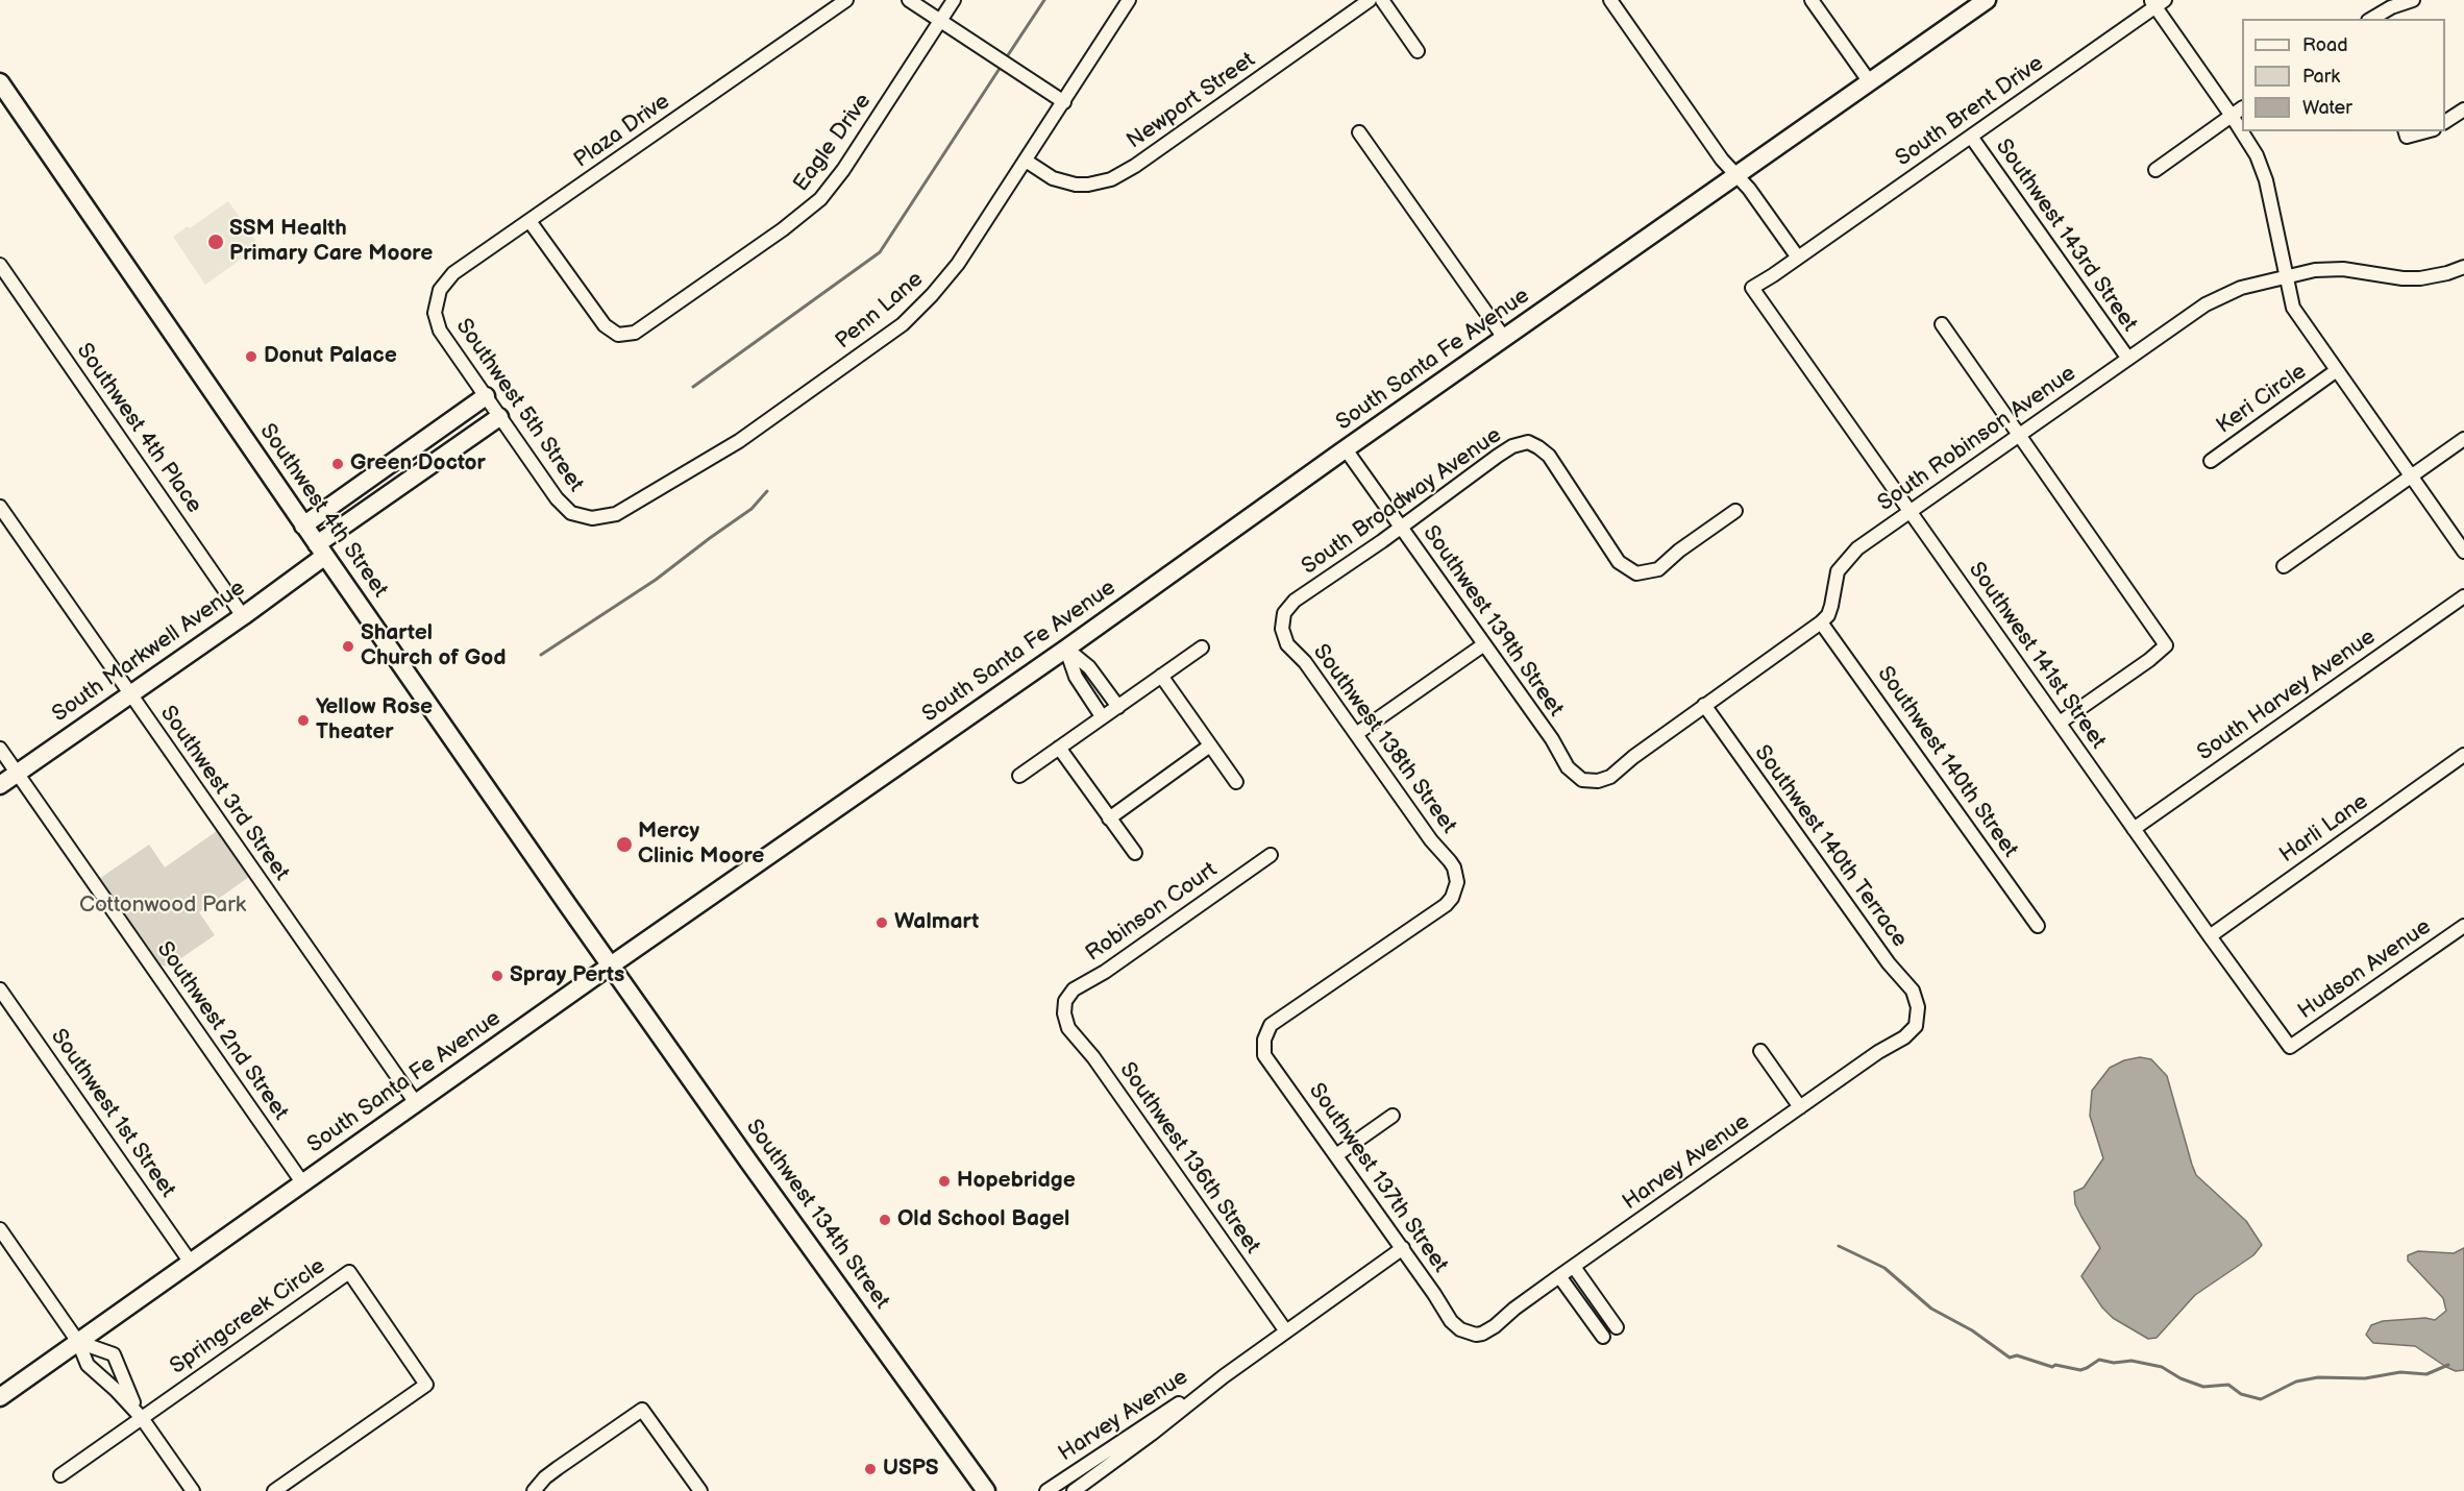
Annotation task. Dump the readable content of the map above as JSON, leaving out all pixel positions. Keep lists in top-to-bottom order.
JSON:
{
  "streets": {
    "main road": [
      "South Santa Fe Avenue",
      "Southwest 4th Street",
      "South Markwell Avenue",
      "Southwest 134th Street"
    ],
    "street": [
      "Newport Street",
      "South Brent Drive",
      "Plaza Drive",
      "Eagle Drive",
      "Southwest 143rd Street",
      "Penn Lane",
      "Keri Circle",
      "Southwest 5th Street",
      "Southwest 4th Place",
      "South Robinson Avenue",
      "South Broadway Avenue",
      "Southwest 139th Street",
      "Southwest 141st Street",
      "South Harvey Avenue",
      "Southwest 138th Street",
      "Southwest 140th Street",
      "Southwest 3rd Street",
      "Harli Lane",
      "Southwest 140th Terrace",
      "Robinson Court",
      "Hudson Avenue",
      "Southwest 2nd Street",
      "Southwest 1st Street",
      "Southwest 136th Street",
      "Harvey Avenue",
      "Southwest 137th Street",
      "Springcreek Circle"
    ]
  },
  "crossings": [
    ["Newport Street", "Penn Lane"],
    ["South Brent Drive", "Southwest 143rd Street"],
    ["South Brent Drive", "Southwest 141st Street"],
    ["Plaza Drive", "Eagle Drive"],
    ["Plaza Drive", "Southwest 5th Street"],
    ["Southwest 143rd Street", "South Robinson Avenue"],
    ["Penn Lane", "Southwest 5th Street"],
    ["South Santa Fe Avenue", "Southwest 4th Street"],
    ["South Santa Fe Avenue", "Southwest 139th Street"],
    ["South Santa Fe Avenue", "Southwest 3rd Street"],
    ["South Santa Fe Avenue", "Southwest 2nd Street"],
    ["South Santa Fe Avenue", "Southwest 1st Street"],
    ["South Santa Fe Avenue", "Southwest 134th Street"],
    ["Southwest 5th Street", "South Markwell Avenue"],
    ["Southwest 4th Place", "South Markwell Avenue"],
    ["South Robinson Avenue", "Southwest 141st Street"],
    ["South Robinson Avenue", "Southwest 140th Street"],
    ["South Broadway Avenue", "Southwest 139th Street"],
    ["South Broadway Avenue", "Southwest 138th Street"],
    ["Southwest 4th Street", "South Markwell Avenue"],
    ["Southwest 4th Street", "Southwest 134th Street"],
    ["Southwest 139th Street", "Southwest 140th Terrace"],
    ["South Markwell Avenue", "Southwest 3rd Street"],
    ["South Markwell Avenue", "Southwest 2nd Street"],
    ["Southwest 141st Street", "South Harvey Avenue"],
    ["Southwest 141st Street", "Harli Lane"],
    ["Southwest 141st Street", "Hudson Avenue"],
    ["Southwest 138th Street", "Southwest 137th Street"],
    ["Southwest 140th Terrace", "Harvey Avenue"],
    ["Robinson Court", "Southwest 136th Street"],
    ["Southwest 136th Street", "Harvey Avenue"],
    ["Harvey Avenue", "Southwest 137th Street"]
  ],
  "parks": ["Cottonwood Park"],
  "places": [
    "SSM Health Primary Care Moore",
    "Donut Palace",
    "Green Doctor",
    "Shartel Church of God",
    "Yellow Rose Theater",
    "Mercy Clinic Moore",
    "Walmart",
    "Spray Perts",
    "Hopebridge",
    "Old School Bagel",
    "USPS"
  ],
  "legend": ["Road", "Park", "Water"]
}
